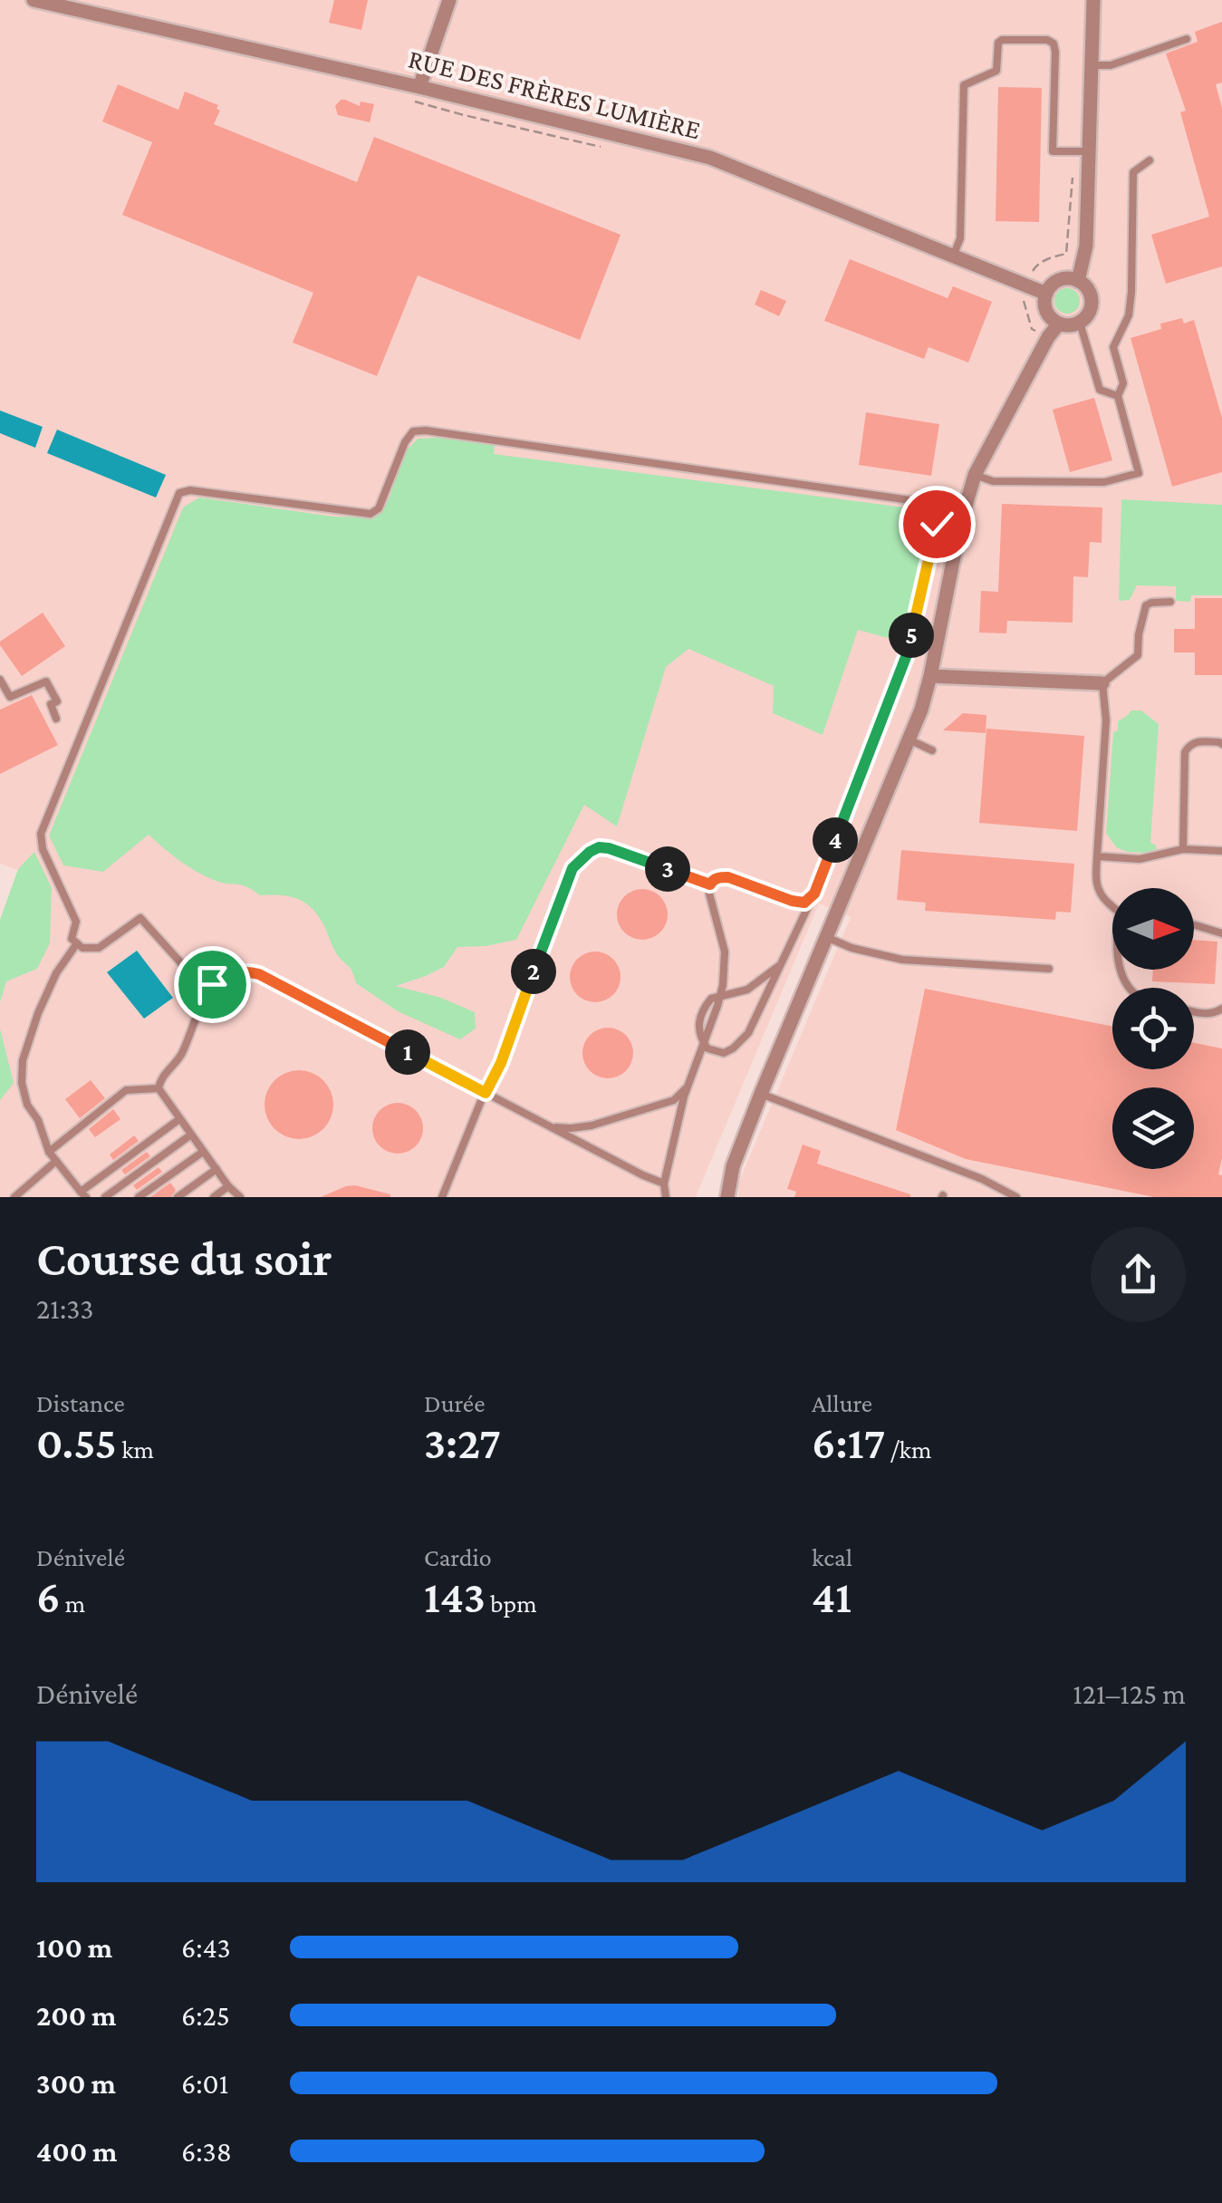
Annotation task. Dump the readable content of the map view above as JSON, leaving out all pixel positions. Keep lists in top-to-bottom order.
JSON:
{
  "streets": {
    "street": ["RUE DES FRÈRES LUMIÈRE"]
  },
  "north": "right",
  "page": {
    "pins": [
      "5",
      "4",
      "3",
      "2",
      "1"
    ],
    "heading": ["Course du soir", "21:33"],
    "stats": [
      ["Distance", "0.55 km"],
      ["Durée", "3:27"],
      ["Allure", "6:17 /km"],
      ["Dénivelé", "6 m"],
      ["Cardio", "143 bpm"],
      ["kcal", "41"]
    ],
    "chart": ["Dénivelé", "121–125 m"],
    "list": [
      {
        "name": "100 m",
        "note": "6:43"
      },
      {
        "name": "200 m",
        "note": "6:25"
      },
      {
        "name": "300 m",
        "note": "6:01"
      },
      {
        "name": "400 m",
        "note": "6:38"
      }
    ]
  }
}
